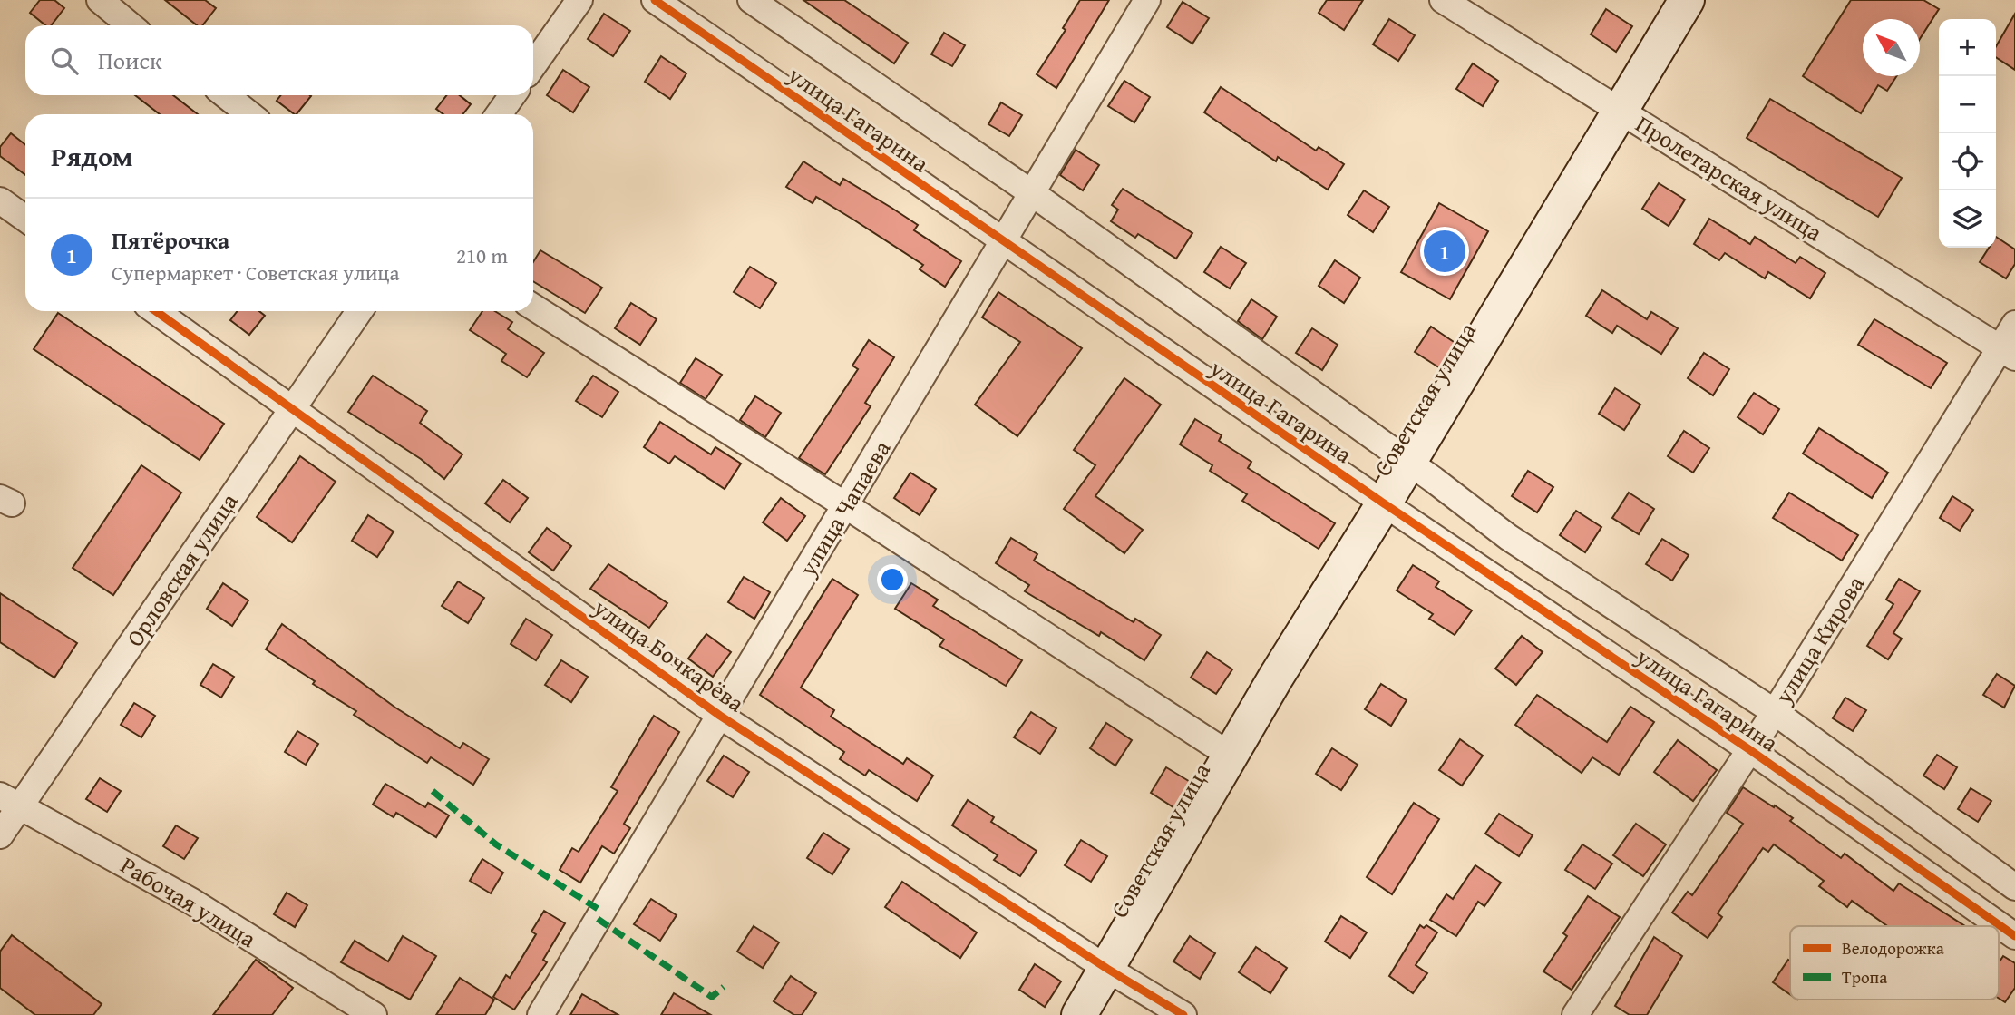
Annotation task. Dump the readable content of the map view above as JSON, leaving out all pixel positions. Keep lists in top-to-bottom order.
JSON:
{
  "streets": {
    "street": [
      "улица Гагарина",
      "Пролетарская улица",
      "Советская улица",
      "улица Чапаева",
      "Орловская улица",
      "улица Кирова",
      "улица Бочкарёва",
      "Рабочая улица"
    ]
  },
  "crossings": [
    ["улица Гагарина", "Советская улица"],
    ["улица Гагарина", "улица Чапаева"],
    ["улица Гагарина", "улица Кирова"],
    ["Пролетарская улица", "Советская улица"],
    ["Пролетарская улица", "улица Кирова"],
    ["Советская улица", "улица Бочкарёва"],
    ["улица Чапаева", "улица Бочкарёва"],
    ["Орловская улица", "улица Бочкарёва"],
    ["Орловская улица", "Рабочая улица"]
  ],
  "legend": ["Велодорожка", "Тропа"],
  "north": "top left",
  "page": {
    "map_buttons": ["+", "−"],
    "search": "Поиск",
    "heading": "Рядом",
    "list": [
      {
        "mark": "1",
        "name": "Пятёрочка",
        "note": "Супермаркет · Советская улица",
        "value": "210 m"
      }
    ],
    "pins": "1"
  }
}
